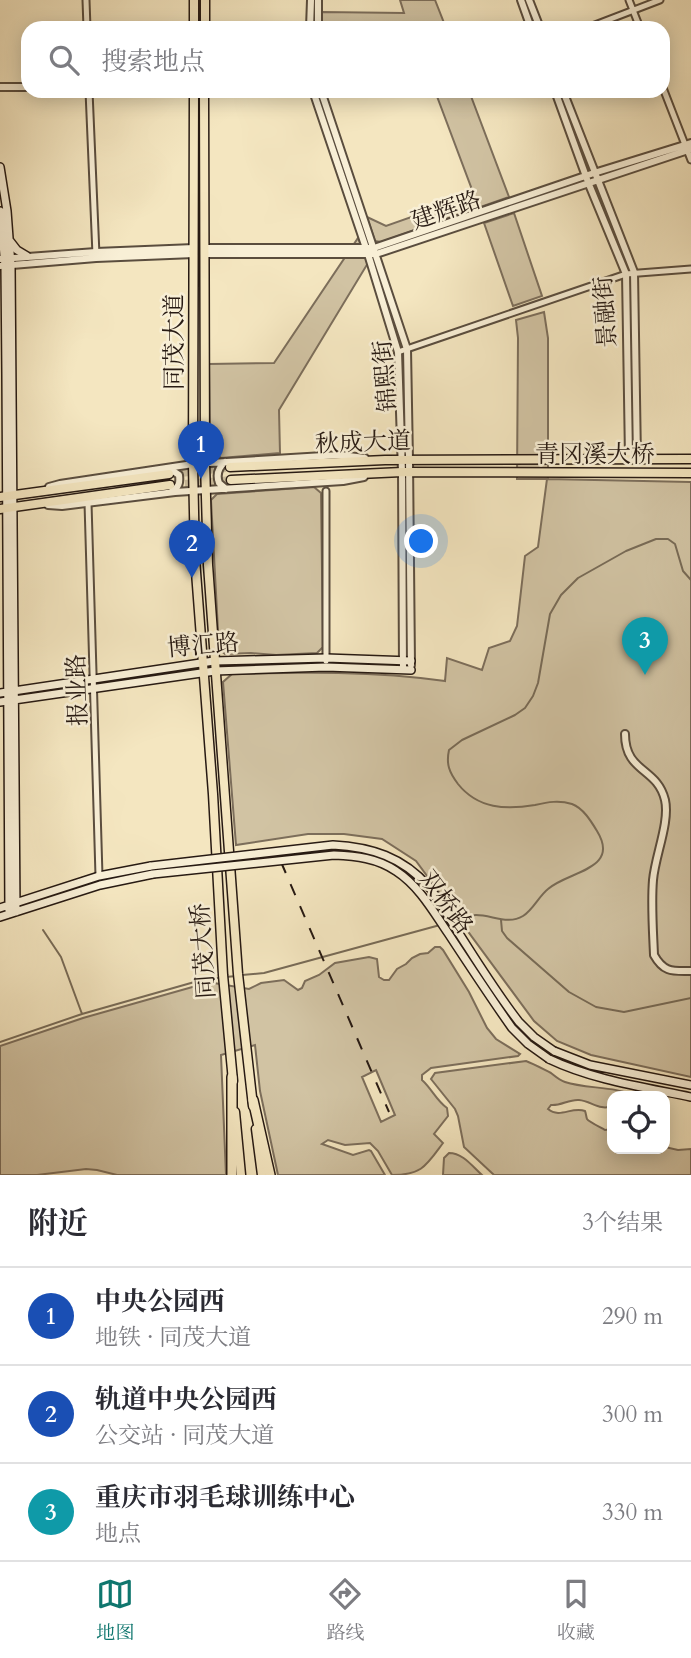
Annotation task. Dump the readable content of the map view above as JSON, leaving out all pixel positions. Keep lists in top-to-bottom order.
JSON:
{
  "streets": {
    "main road": [
      "同茂大道",
      "秋成大道",
      "青冈溪大桥",
      "博汇路",
      "双桥路",
      "同茂大桥"
    ],
    "street": [
      "建辉路",
      "景融街",
      "锦熙街",
      "报业路"
    ]
  },
  "crossings": [
    ["建辉路", "景融街"],
    ["建辉路", "同茂大道"],
    ["建辉路", "锦熙街"],
    ["景融街", "青冈溪大桥"],
    ["同茂大道", "博汇路"],
    ["同茂大道", "同茂大桥"],
    ["锦熙街", "秋成大道"],
    ["锦熙街", "博汇路"],
    ["秋成大道", "青冈溪大桥"],
    ["博汇路", "报业路"],
    ["报业路", "双桥路"]
  ],
  "page": {
    "search": "搜索地点",
    "pins": ["1", "2", "3"],
    "heading": ["附近", "3个结果"],
    "list": [
      {
        "mark": "1",
        "name": "中央公园西",
        "note": "地铁 · 同茂大道",
        "value": "290 m"
      },
      {
        "mark": "2",
        "name": "轨道中央公园西",
        "note": "公交站 · 同茂大道",
        "value": "300 m"
      },
      {
        "mark": "3",
        "name": "重庆市羽毛球训练中心",
        "note": "地点",
        "value": "330 m"
      }
    ],
    "nav": ["地图", "路线", "收藏"]
  }
}
